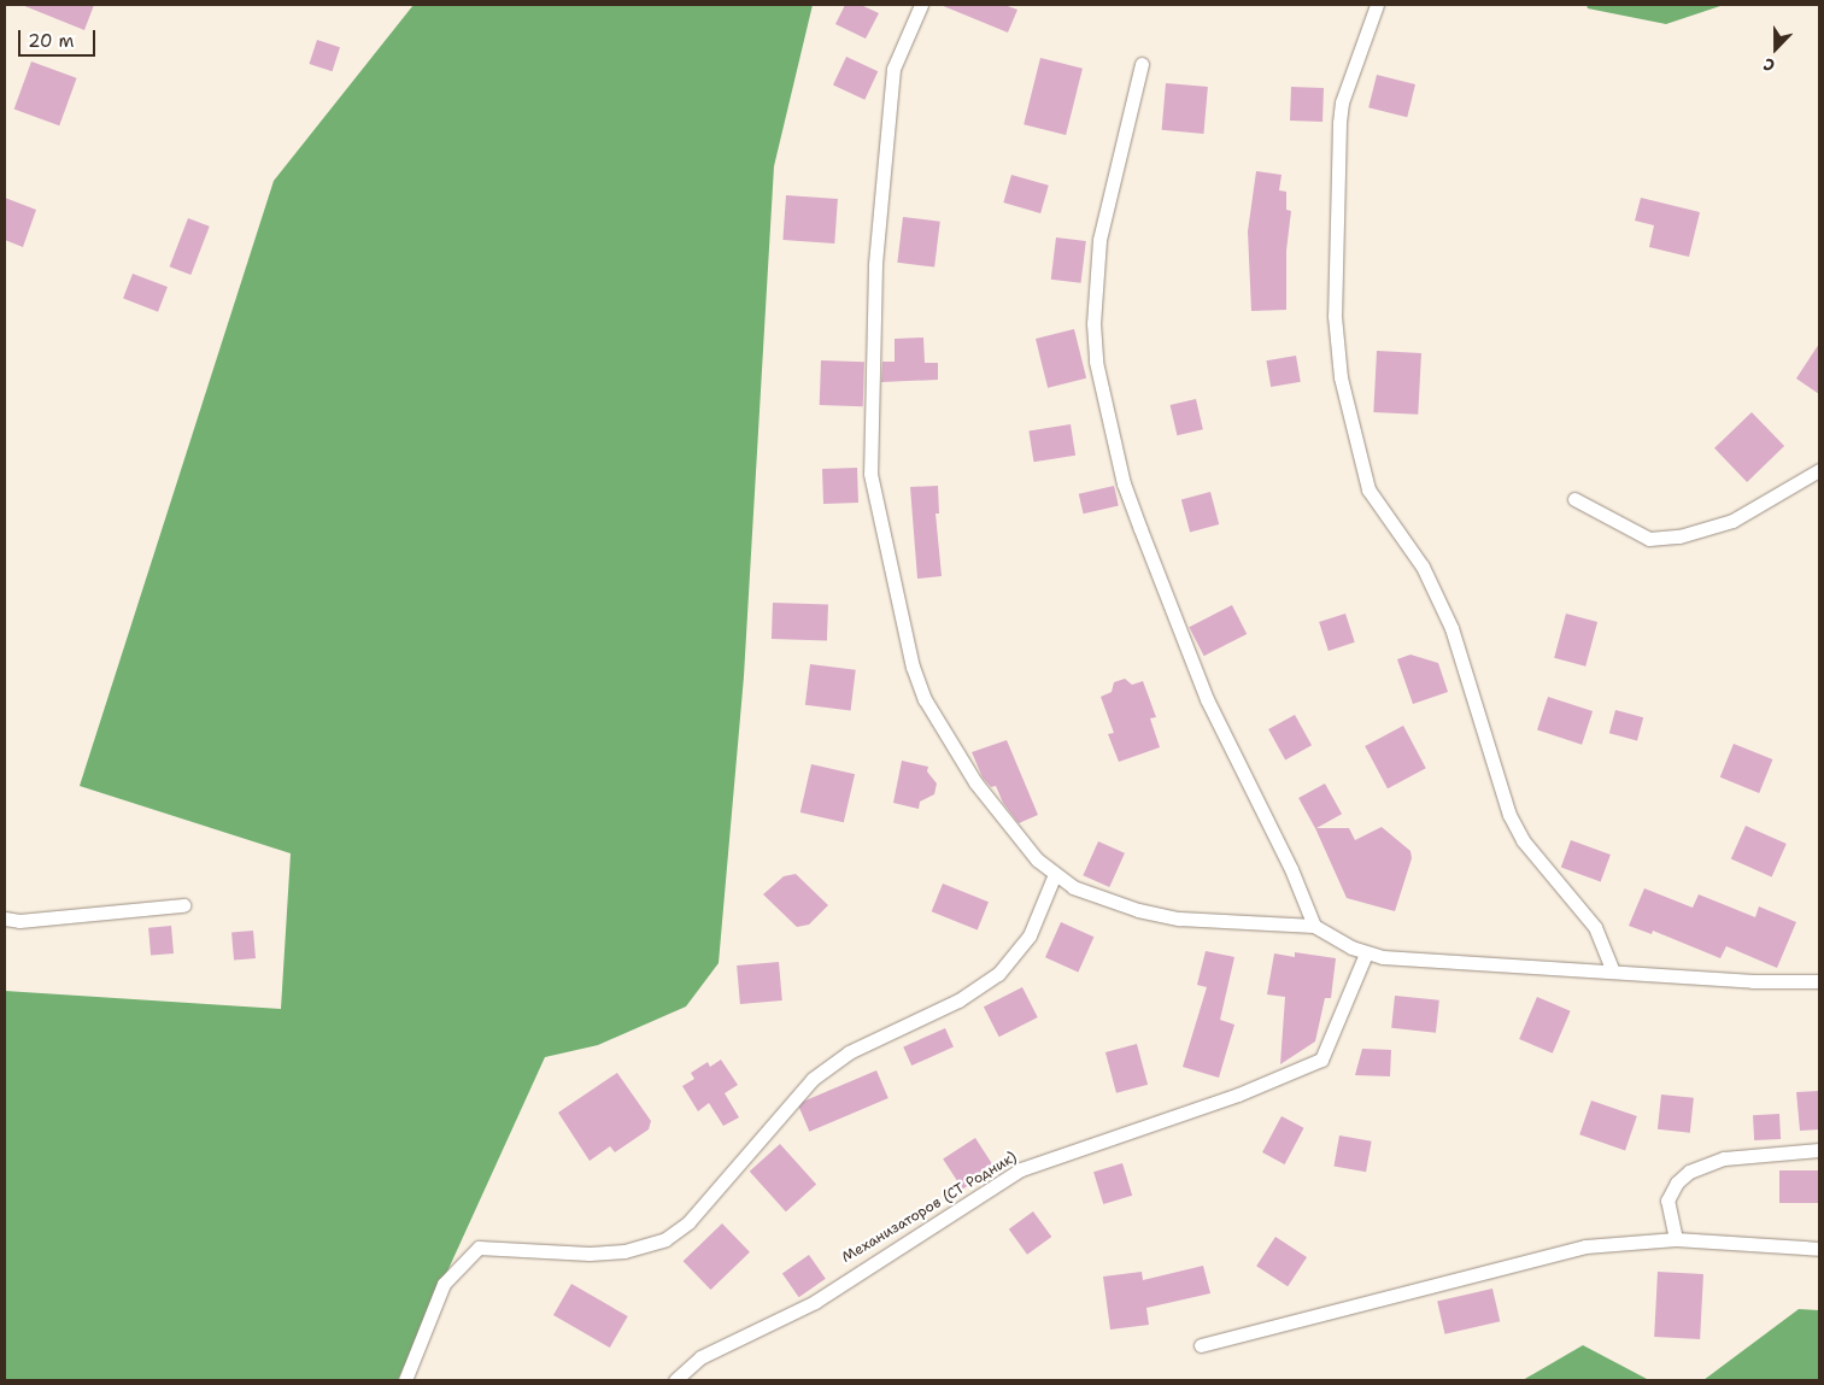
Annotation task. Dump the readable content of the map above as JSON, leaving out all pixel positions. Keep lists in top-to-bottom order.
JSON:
{
  "streets": {
    "lane": ["Механизаторов (СТ Родник)"]
  },
  "scale_bar": "20 m",
  "north": "bottom"
}
